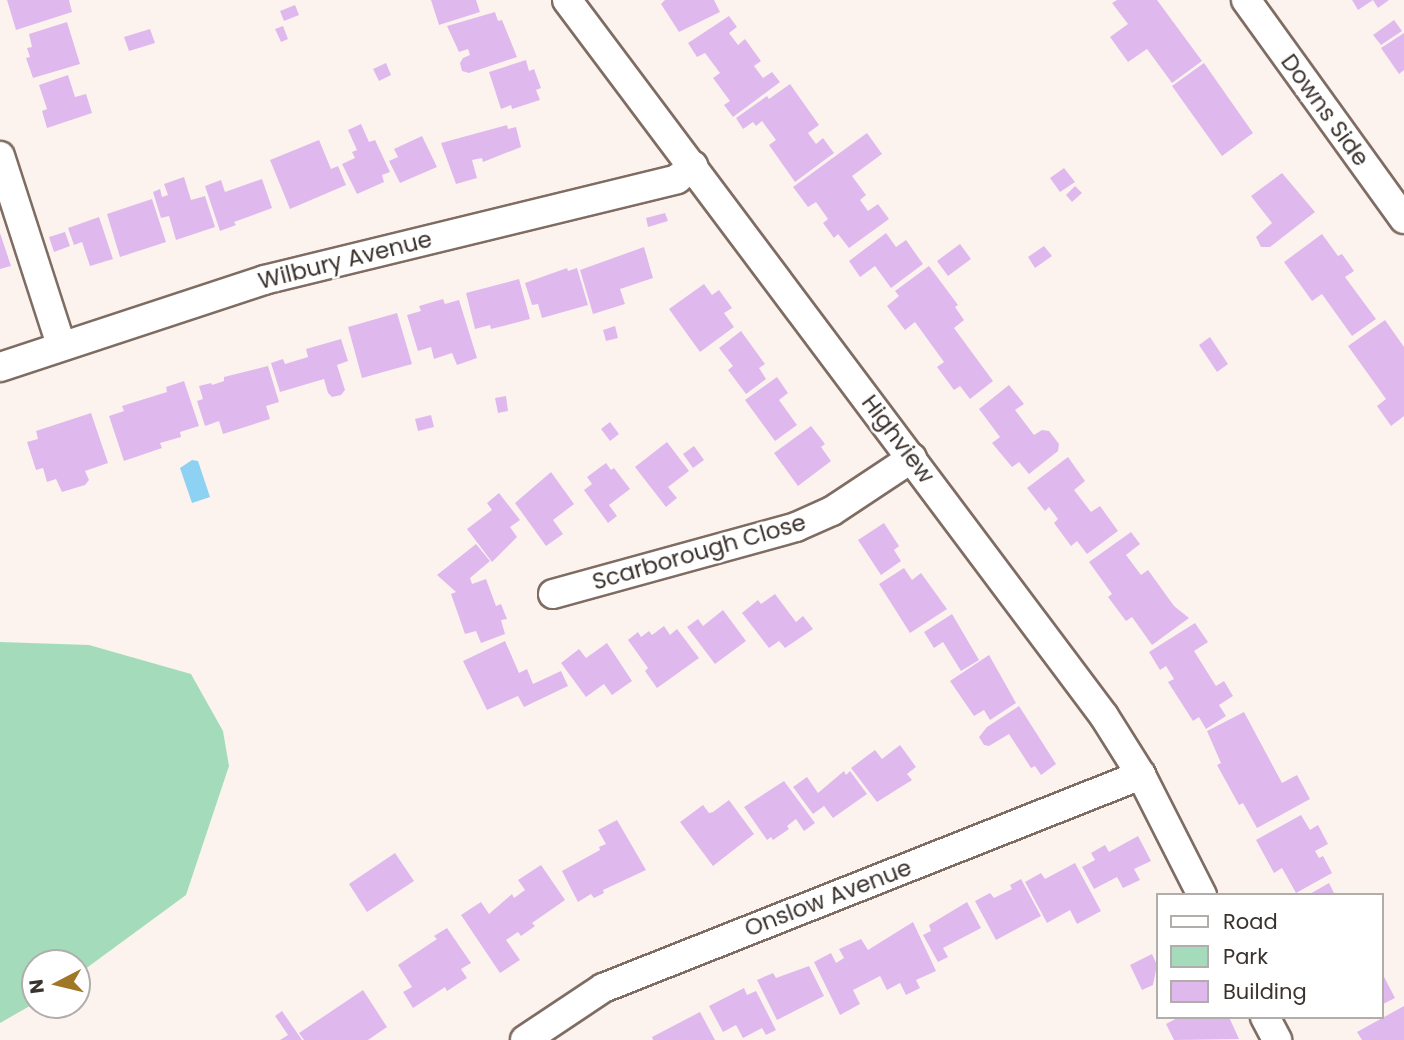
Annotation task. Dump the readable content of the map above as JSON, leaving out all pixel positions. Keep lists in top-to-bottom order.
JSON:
{
  "streets": {
    "street": [
      "Downs Side",
      "Wilbury Avenue",
      "Highview",
      "Scarborough Close",
      "Onslow Avenue"
    ]
  },
  "crossings": [
    ["Wilbury Avenue", "Highview"],
    ["Highview", "Scarborough Close"],
    ["Highview", "Onslow Avenue"]
  ],
  "legend": ["Road", "Park", "Building"],
  "north": "left"
}
